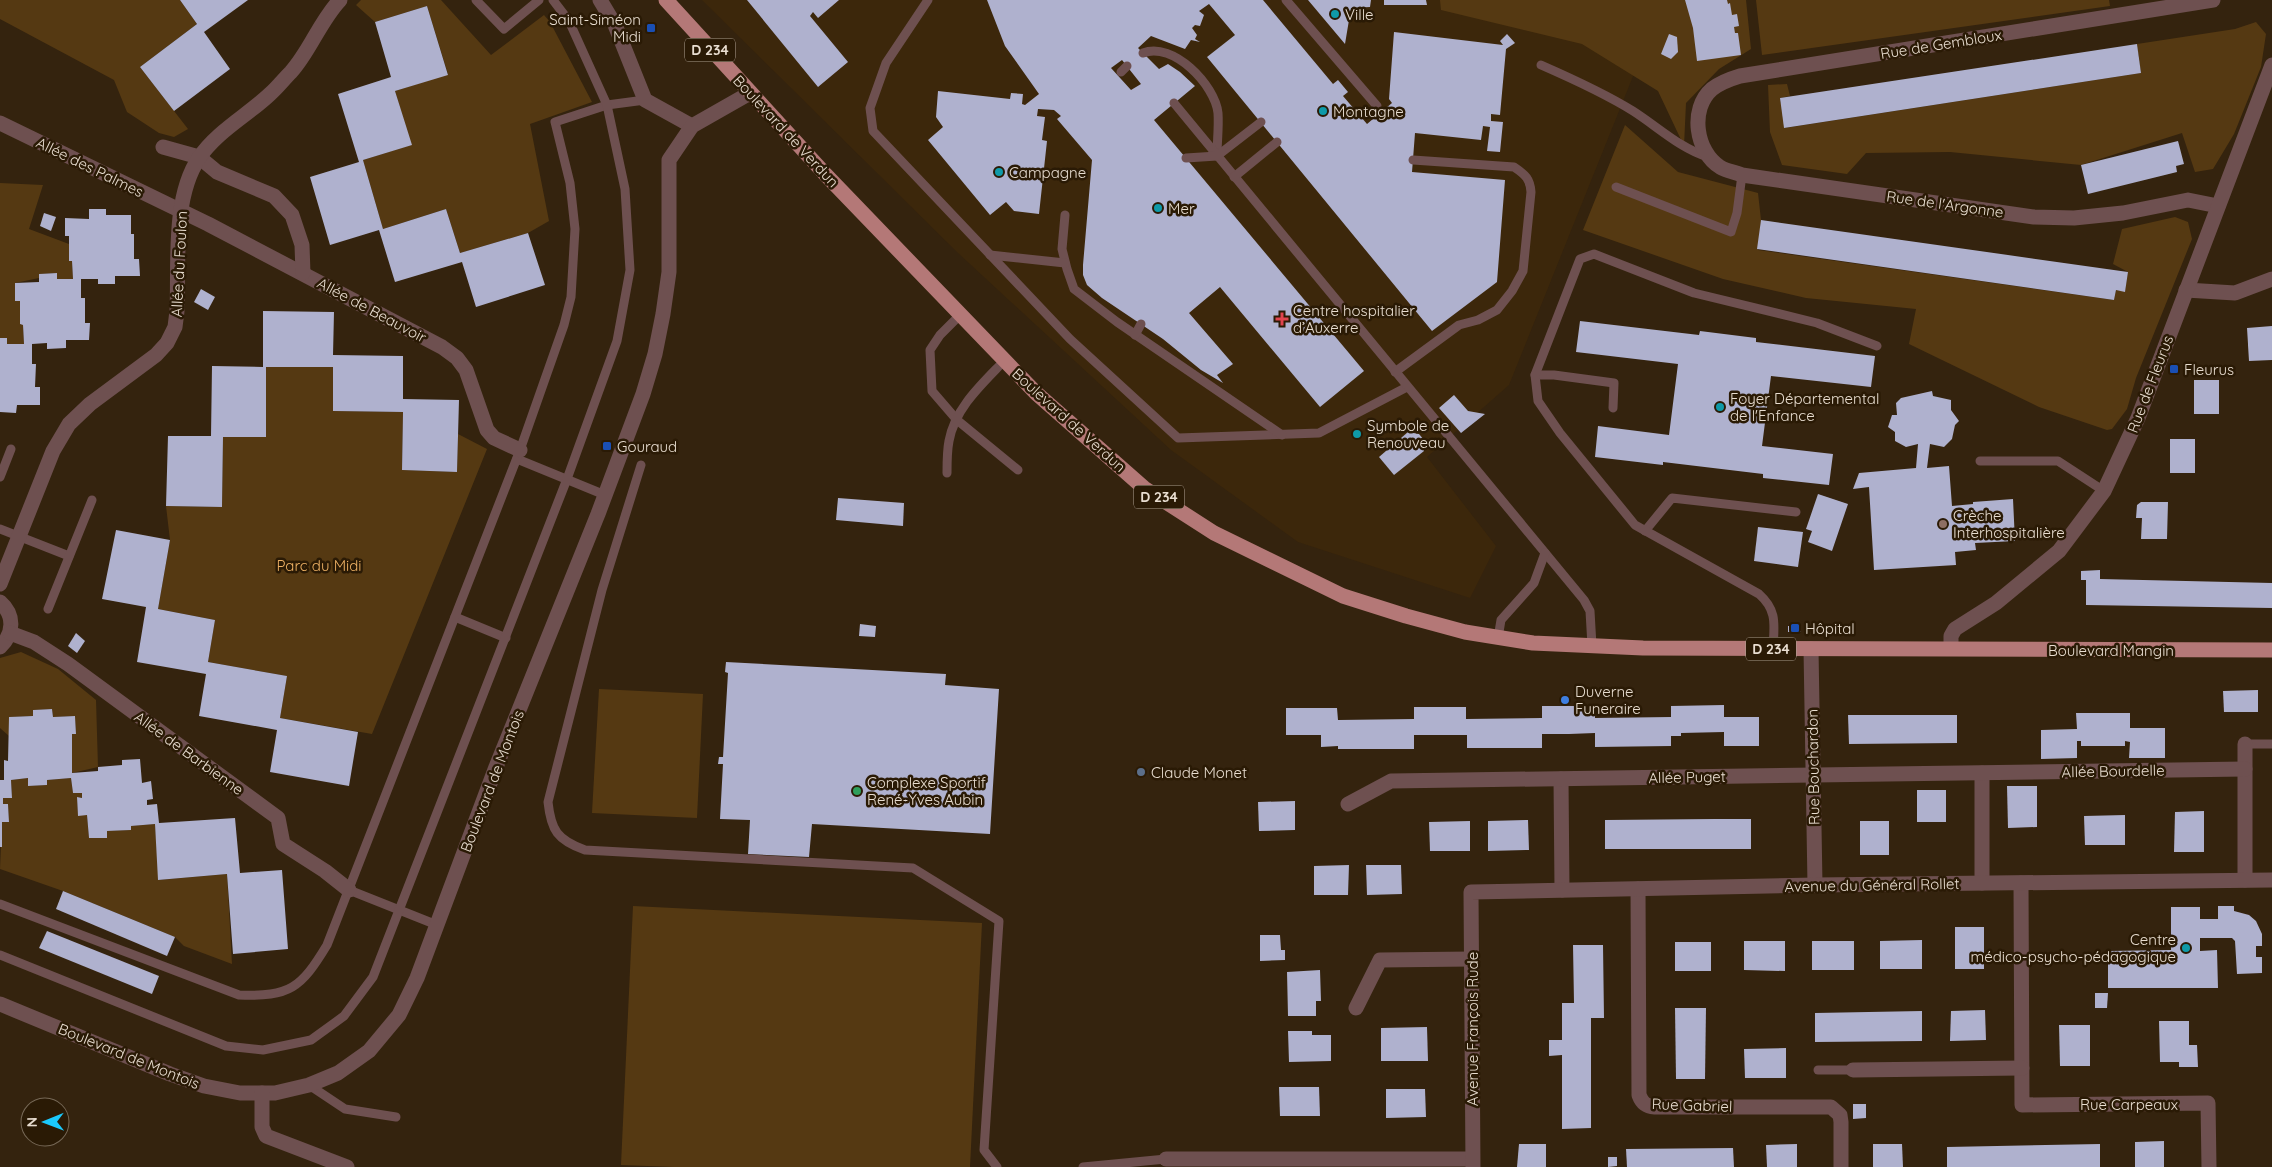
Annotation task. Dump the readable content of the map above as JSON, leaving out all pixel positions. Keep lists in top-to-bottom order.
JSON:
{
  "streets": {
    "main road": ["D 234", "Boulevard de Verdun", "Boulevard Mangin"],
    "street": [
      "Rue de Gembloux",
      "Allée des Palmes",
      "Rue de l'Argonne",
      "Allée du Foulon",
      "Allée de Beauvoir",
      "Rue de Fleurus",
      "Allée de Barbienne",
      "Rue Bouchardon",
      "Allée Bourdelle",
      "Allée Puget",
      "Boulevard de Montois",
      "Avenue du Général Rollet",
      "Avenue François Rude",
      "Rue Carpeaux",
      "Rue Gabriel"
    ]
  },
  "crossings": [
    ["Rue de Gembloux", "Rue de l'Argonne"],
    ["D 234", "Boulevard de Verdun"],
    ["D 234", "Rue de Fleurus"],
    ["D 234", "Boulevard Mangin"],
    ["D 234", "Rue Bouchardon"],
    ["Boulevard de Verdun", "Boulevard de Montois"],
    ["Allée des Palmes", "Allée du Foulon"],
    ["Allée des Palmes", "Allée de Beauvoir"],
    ["Rue de l'Argonne", "Rue de Fleurus"],
    ["Allée du Foulon", "Allée de Beauvoir"],
    ["Rue de Fleurus", "Boulevard Mangin"],
    ["Rue Bouchardon", "Allée Bourdelle"],
    ["Rue Bouchardon", "Allée Puget"],
    ["Rue Bouchardon", "Avenue du Général Rollet"],
    ["Allée Bourdelle", "Allée Puget"],
    ["Avenue du Général Rollet", "Avenue François Rude"],
    ["Avenue du Général Rollet", "Rue Carpeaux"],
    ["Avenue du Général Rollet", "Rue Gabriel"]
  ],
  "parks": ["Parc du Midi"],
  "places": {
    "other": [
      "Ville",
      "Montagne",
      "Campagne",
      "Mer",
      "Foyer Départemental de l'Enfance",
      "Symbole de Renouveau",
      "Crèche Interhospitalière",
      "Duverne Funeraire",
      "Claude Monet",
      "Complexe Sportif René-Yves Aubin",
      "Centre médico-psycho-pédagogique"
    ],
    "transit": [
      "Saint-Siméon Midi",
      "Fleurus",
      "Gouraud",
      "Hôpital"
    ],
    "health": ["Centre hospitalier d’Auxerre"]
  },
  "north": "left"
}
